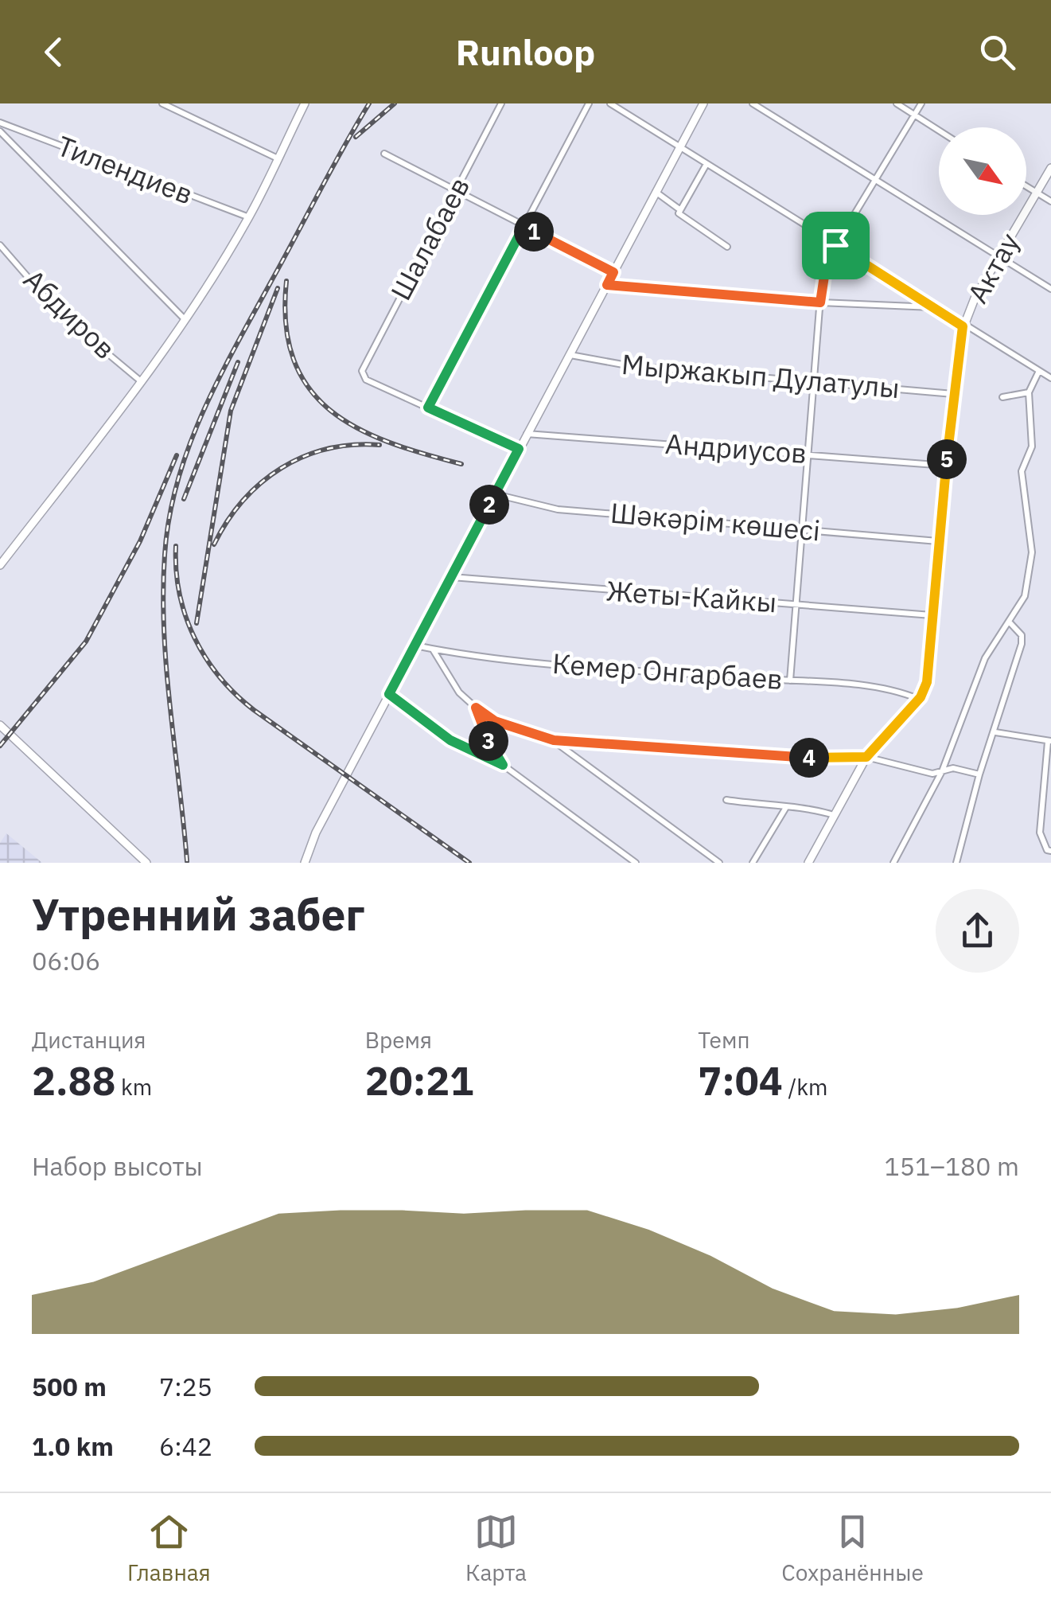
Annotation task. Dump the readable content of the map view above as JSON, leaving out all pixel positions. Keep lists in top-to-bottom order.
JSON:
{
  "streets": {
    "street": [
      "Тилендиев",
      "Шалабаев",
      "Актау",
      "Абдиров",
      "Мыржакып Дулатулы",
      "Андриусов",
      "Шәкәрім көшесі",
      "Жеты-Кайкы",
      "Кемер Онгарбаев"
    ]
  },
  "crossings": [
    ["Актау", "Мыржакып Дулатулы"],
    ["Актау", "Андриусов"],
    ["Актау", "Шәкәрім көшесі"],
    ["Актау", "Жеты-Кайкы"],
    ["Актау", "Кемер Онгарбаев"]
  ],
  "north": "bottom right",
  "page": {
    "header": "Runloop",
    "pins": [
      "1",
      "5",
      "2",
      "3",
      "4"
    ],
    "heading": ["Утренний забег", "06:06"],
    "stats": [
      ["Дистанция", "2.88 km"],
      ["Время", "20:21"],
      ["Темп", "7:04 /km"]
    ],
    "chart": ["Набор высоты", "151–180 m"],
    "list": [
      {
        "name": "500 m",
        "note": "7:25"
      },
      {
        "name": "1.0 km",
        "note": "6:42"
      }
    ],
    "tabs": ["Главная", "Карта", "Сохранённые"]
  }
}
